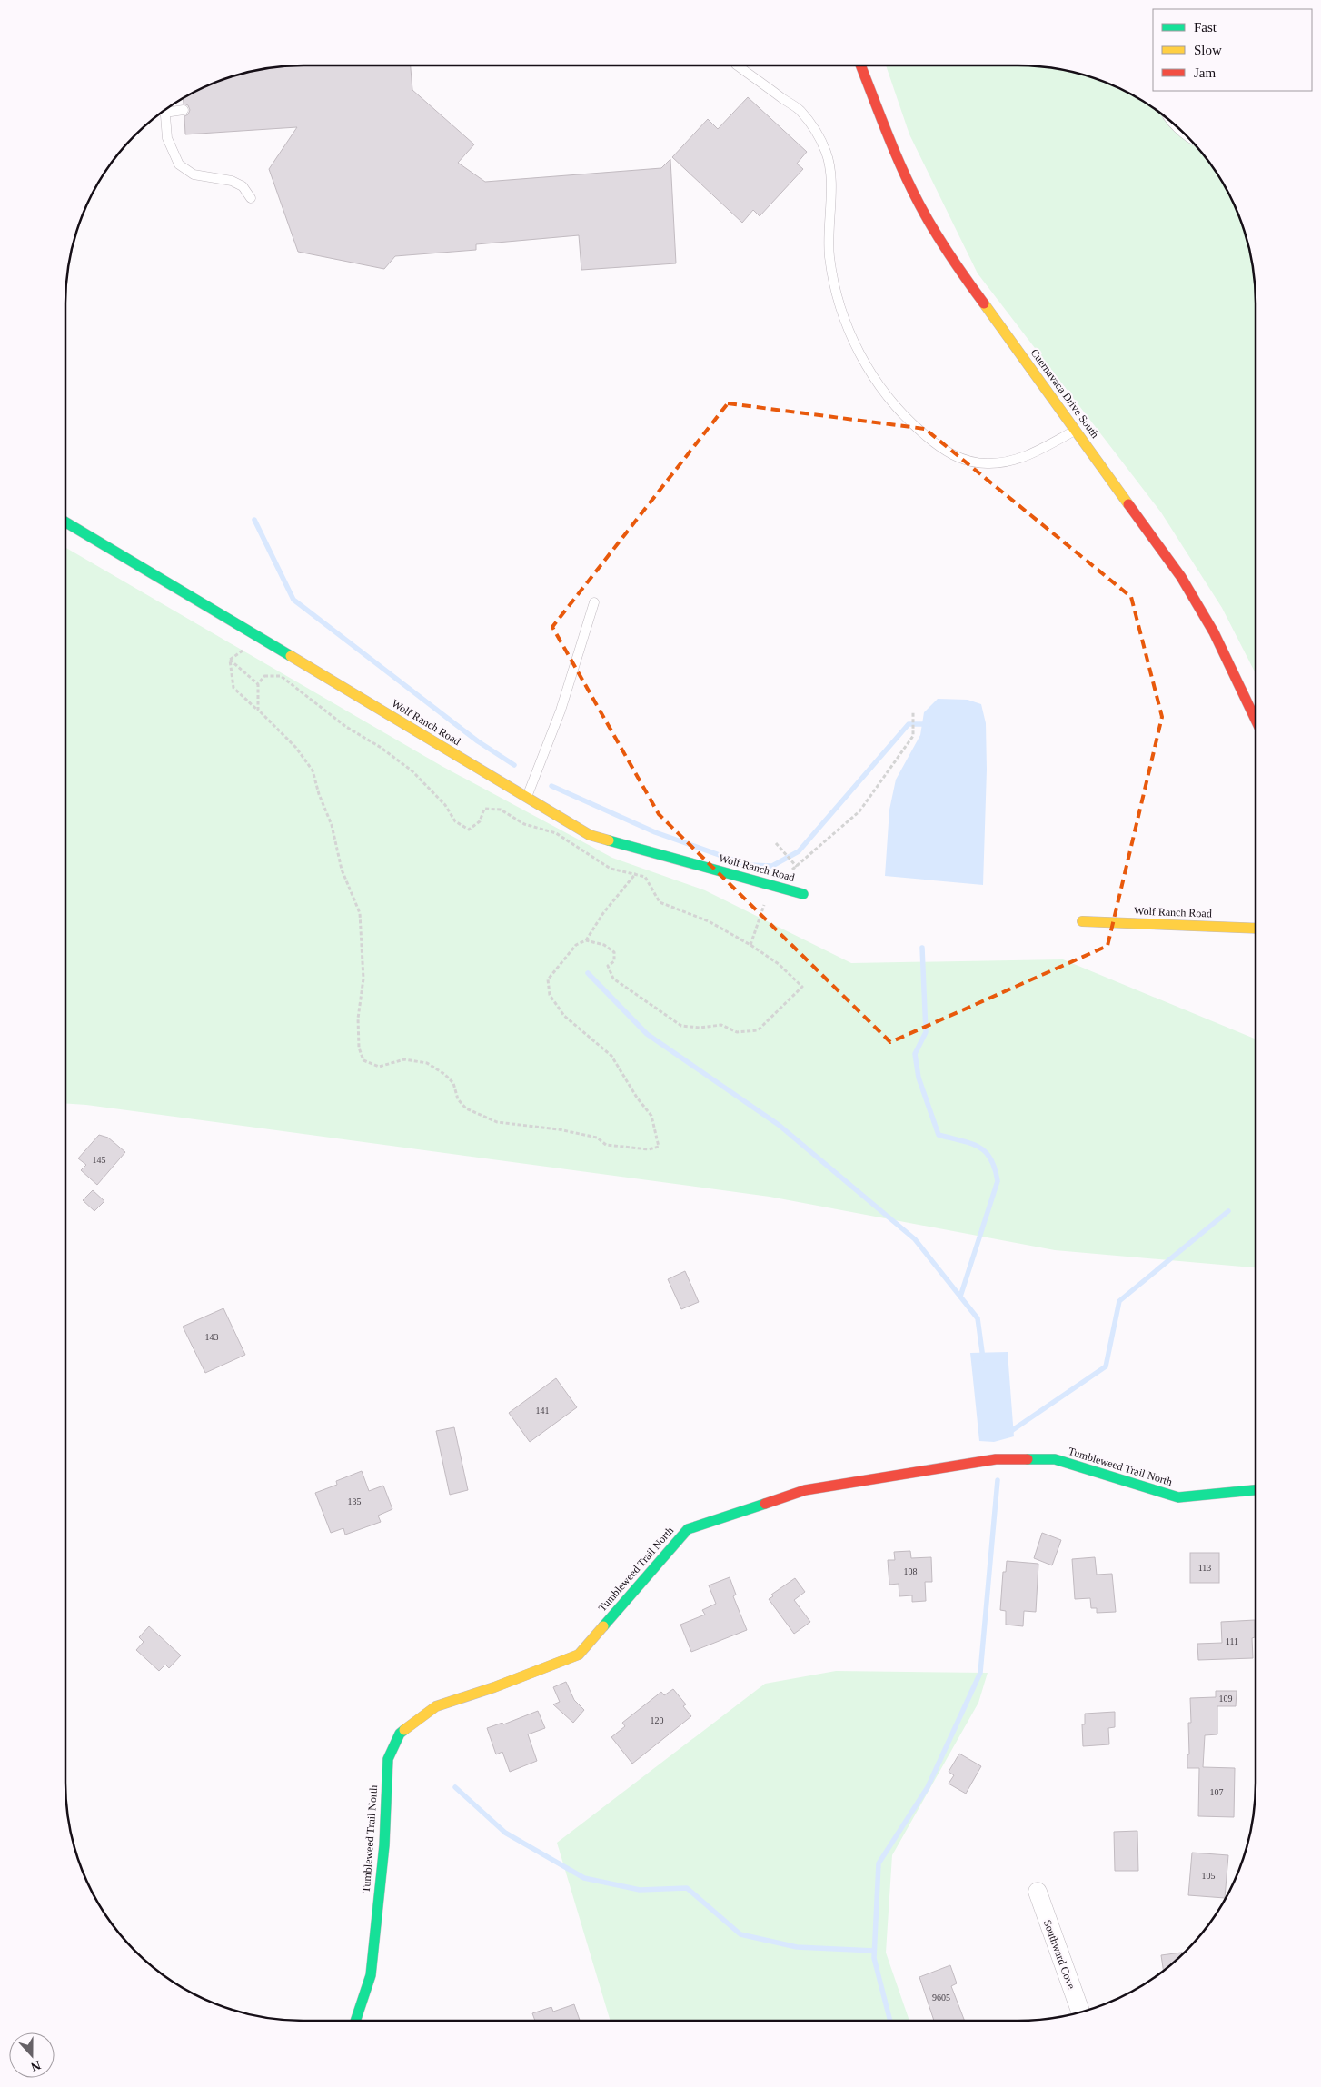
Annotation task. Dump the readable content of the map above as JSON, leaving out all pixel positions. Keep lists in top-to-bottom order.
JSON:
{
  "streets": {
    "street": [
      "Cuernavaca Drive South",
      "Wolf Ranch Road",
      "Tumbleweed Trail North",
      "Southward Cove"
    ]
  },
  "house_numbers": [
    "145",
    "143",
    "141",
    "135",
    "113",
    "108",
    "111",
    "109",
    "120",
    "107",
    "105",
    "9605"
  ],
  "legend": ["Fast", "Slow", "Jam"],
  "north": "bottom"
}
